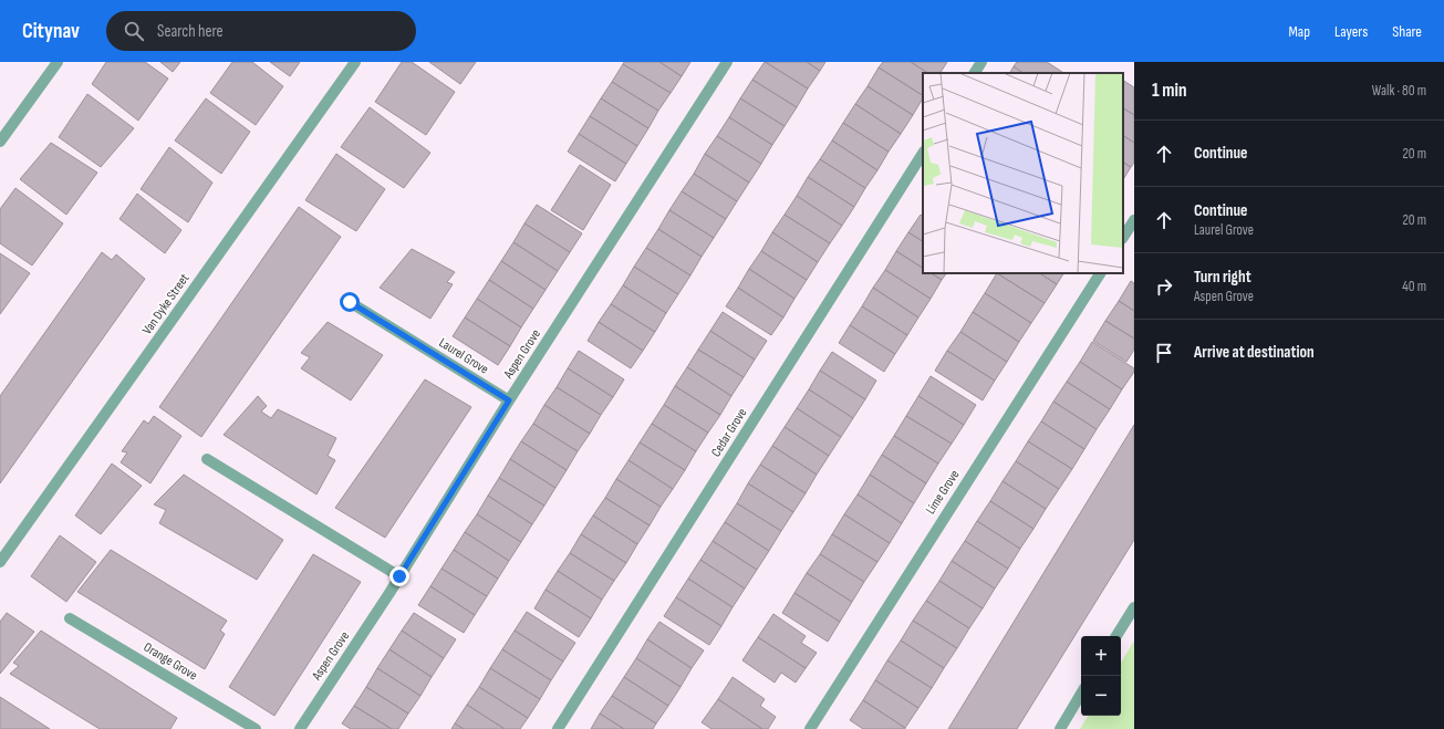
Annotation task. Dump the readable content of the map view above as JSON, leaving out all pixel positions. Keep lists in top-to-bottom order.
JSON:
{
  "streets": {
    "street": [
      "Van Dyke Street",
      "Aspen Grove",
      "Laurel Grove",
      "Cedar Grove",
      "Lime Grove",
      "Orange Grove"
    ]
  },
  "crossings": [
    ["Aspen Grove", "Laurel Grove"]
  ],
  "page": {
    "header": "Citynav",
    "search": "Search here",
    "nav": ["Map", "Layers", "Share"],
    "heading": ["1 min", "Walk · 80 m"],
    "list": [
      ["Continue", "20 m"],
      ["Continue", "Laurel Grove", "20 m"],
      ["Turn right", "Aspen Grove", "40 m"],
      "Arrive at destination"
    ],
    "map_buttons": ["+", "−"]
  }
}
